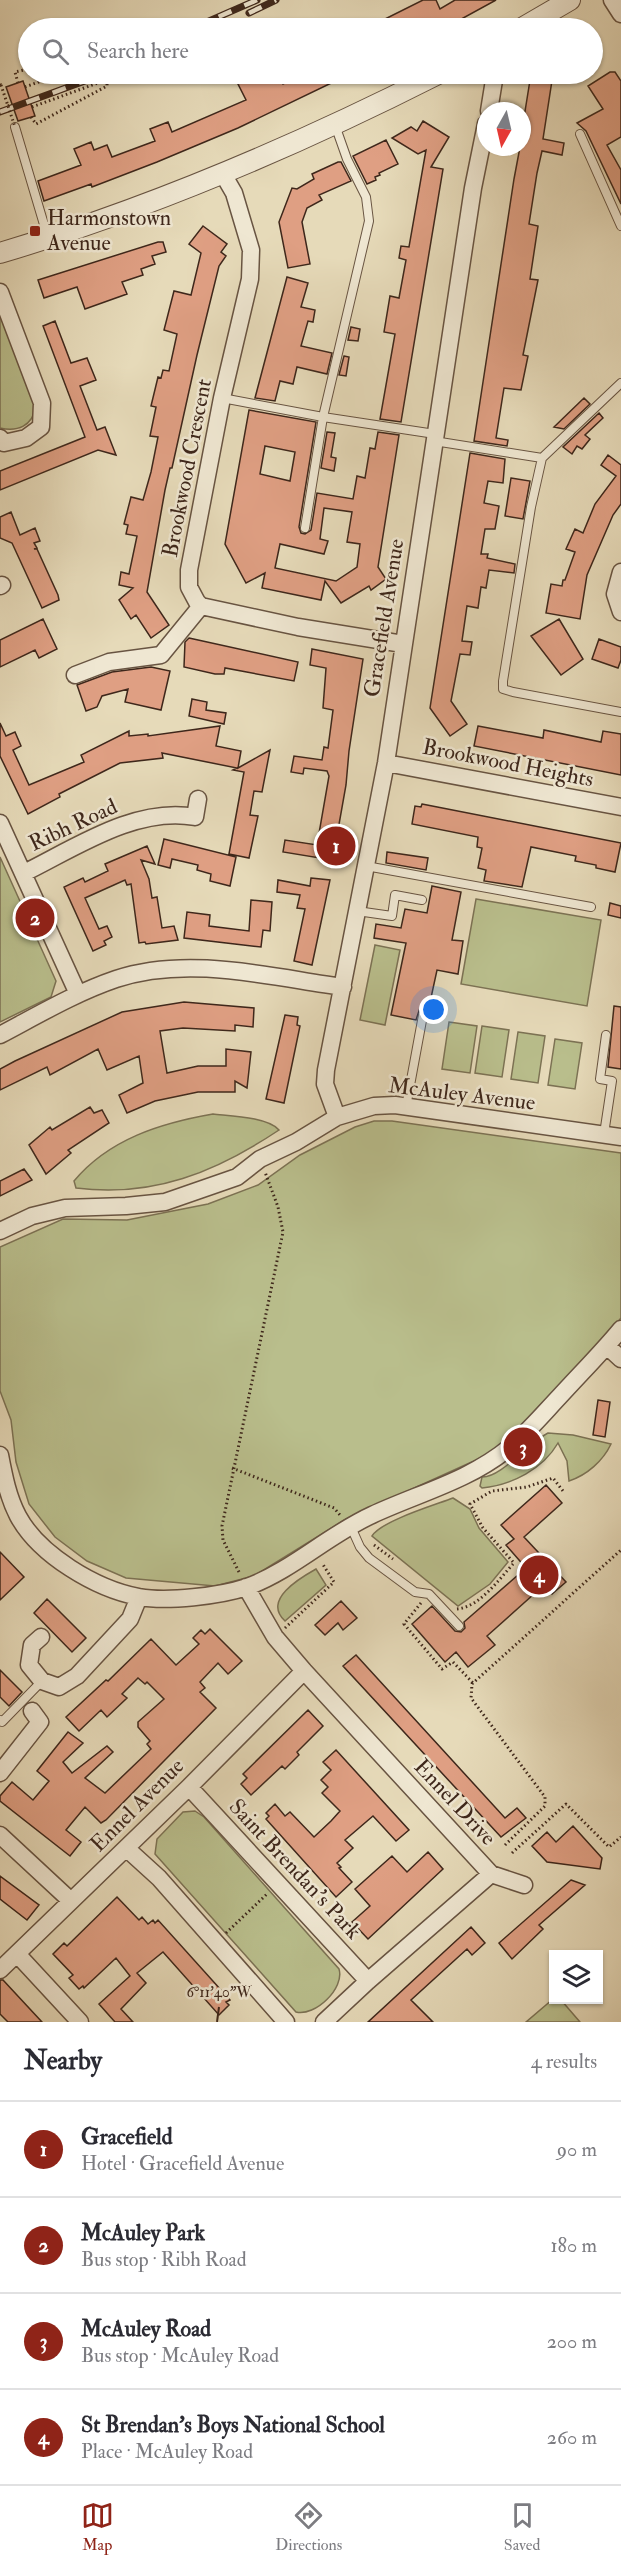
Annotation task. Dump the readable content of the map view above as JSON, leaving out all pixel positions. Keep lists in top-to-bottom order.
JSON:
{
  "streets": {
    "street": [
      "Brookwood Crescent",
      "Gracefield Avenue",
      "Brookwood Heights",
      "Ribh Road",
      "McAuley Avenue",
      "Ennel Drive",
      "Ennel Avenue",
      "Saint Brendan's Park"
    ]
  },
  "crossings": [
    ["Gracefield Avenue", "Brookwood Heights"],
    ["Gracefield Avenue", "McAuley Avenue"],
    ["Ennel Drive", "Ennel Avenue"],
    ["Ennel Drive", "Saint Brendan's Park"],
    ["Ennel Avenue", "Saint Brendan's Park"]
  ],
  "places": {
    "transit": ["Harmonstown Avenue"]
  },
  "north": "bottom",
  "page": {
    "search": "Search here",
    "pins": [
      "1",
      "2",
      "3",
      "4"
    ],
    "heading": ["Nearby", "4 results"],
    "list": [
      {
        "mark": "1",
        "name": "Gracefield",
        "note": "Hotel · Gracefield Avenue",
        "value": "90 m"
      },
      {
        "mark": "2",
        "name": "McAuley Park",
        "note": "Bus stop · Ribh Road",
        "value": "180 m"
      },
      {
        "mark": "3",
        "name": "McAuley Road",
        "note": "Bus stop · McAuley Road",
        "value": "200 m"
      },
      {
        "mark": "4",
        "name": "St Brendan's Boys National School",
        "note": "Place · McAuley Road",
        "value": "260 m"
      }
    ],
    "nav": ["Map", "Directions", "Saved"]
  },
  "coordinates": ["6°11'40\"W"]
}
